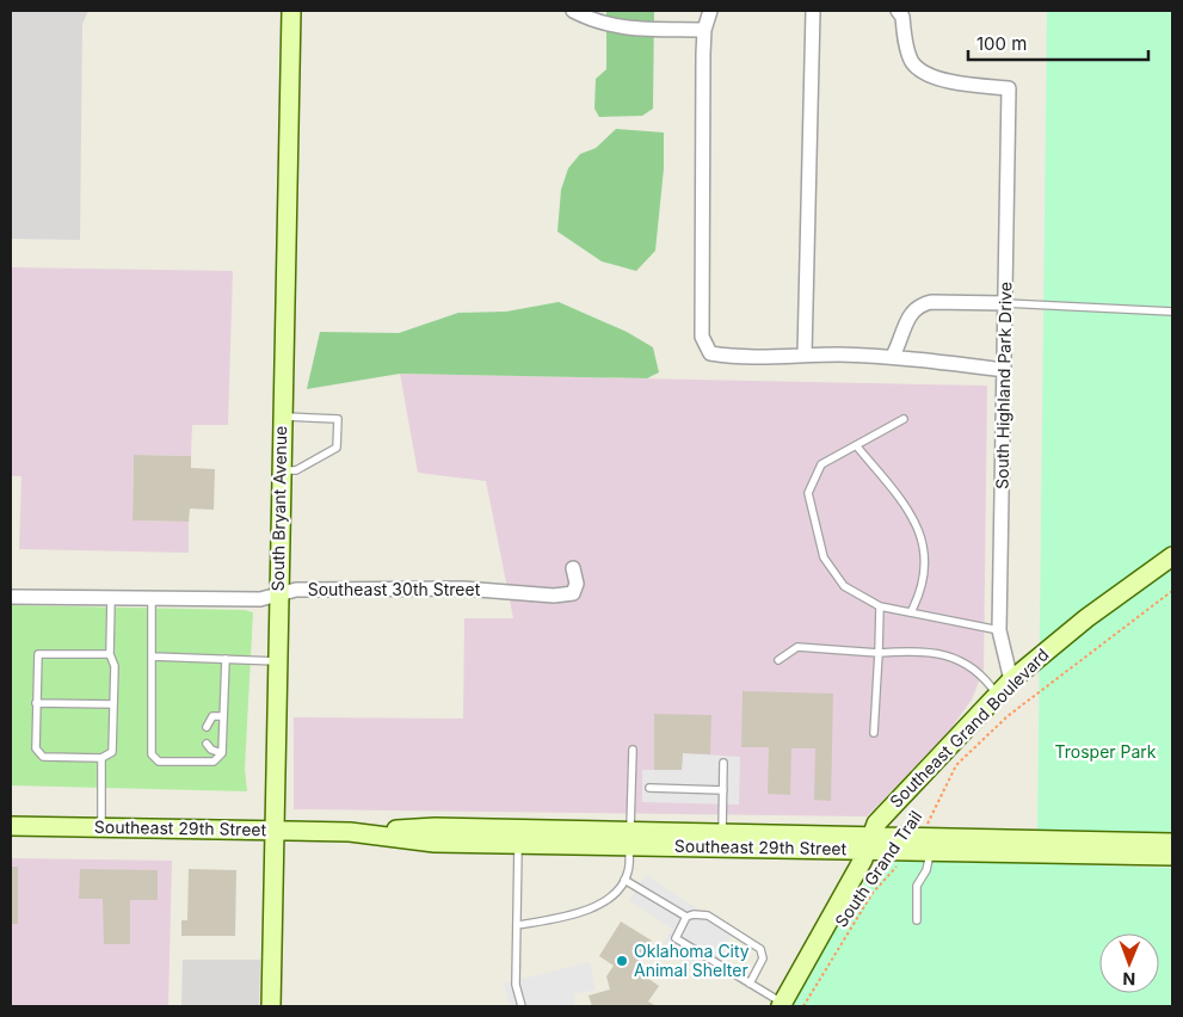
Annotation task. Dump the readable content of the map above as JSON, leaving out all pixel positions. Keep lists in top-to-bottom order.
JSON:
{
  "streets": {
    "main road": ["South Bryant Avenue", "Southeast Grand Boulevard", "Southeast 29th Street"],
    "street": ["South Highland Park Drive", "Southeast 30th Street"],
    "path": ["South Grand Trail"]
  },
  "crossings": [
    ["South Highland Park Drive", "Southeast Grand Boulevard"],
    ["South Bryant Avenue", "Southeast 30th Street"],
    ["South Bryant Avenue", "Southeast 29th Street"],
    ["Southeast Grand Boulevard", "Southeast 29th Street"],
    ["Southeast 29th Street", "South Grand Trail"]
  ],
  "parks": ["Trosper Park"],
  "places": ["Oklahoma City Animal Shelter"],
  "scale_bar": "100 m",
  "north": "bottom"
}
